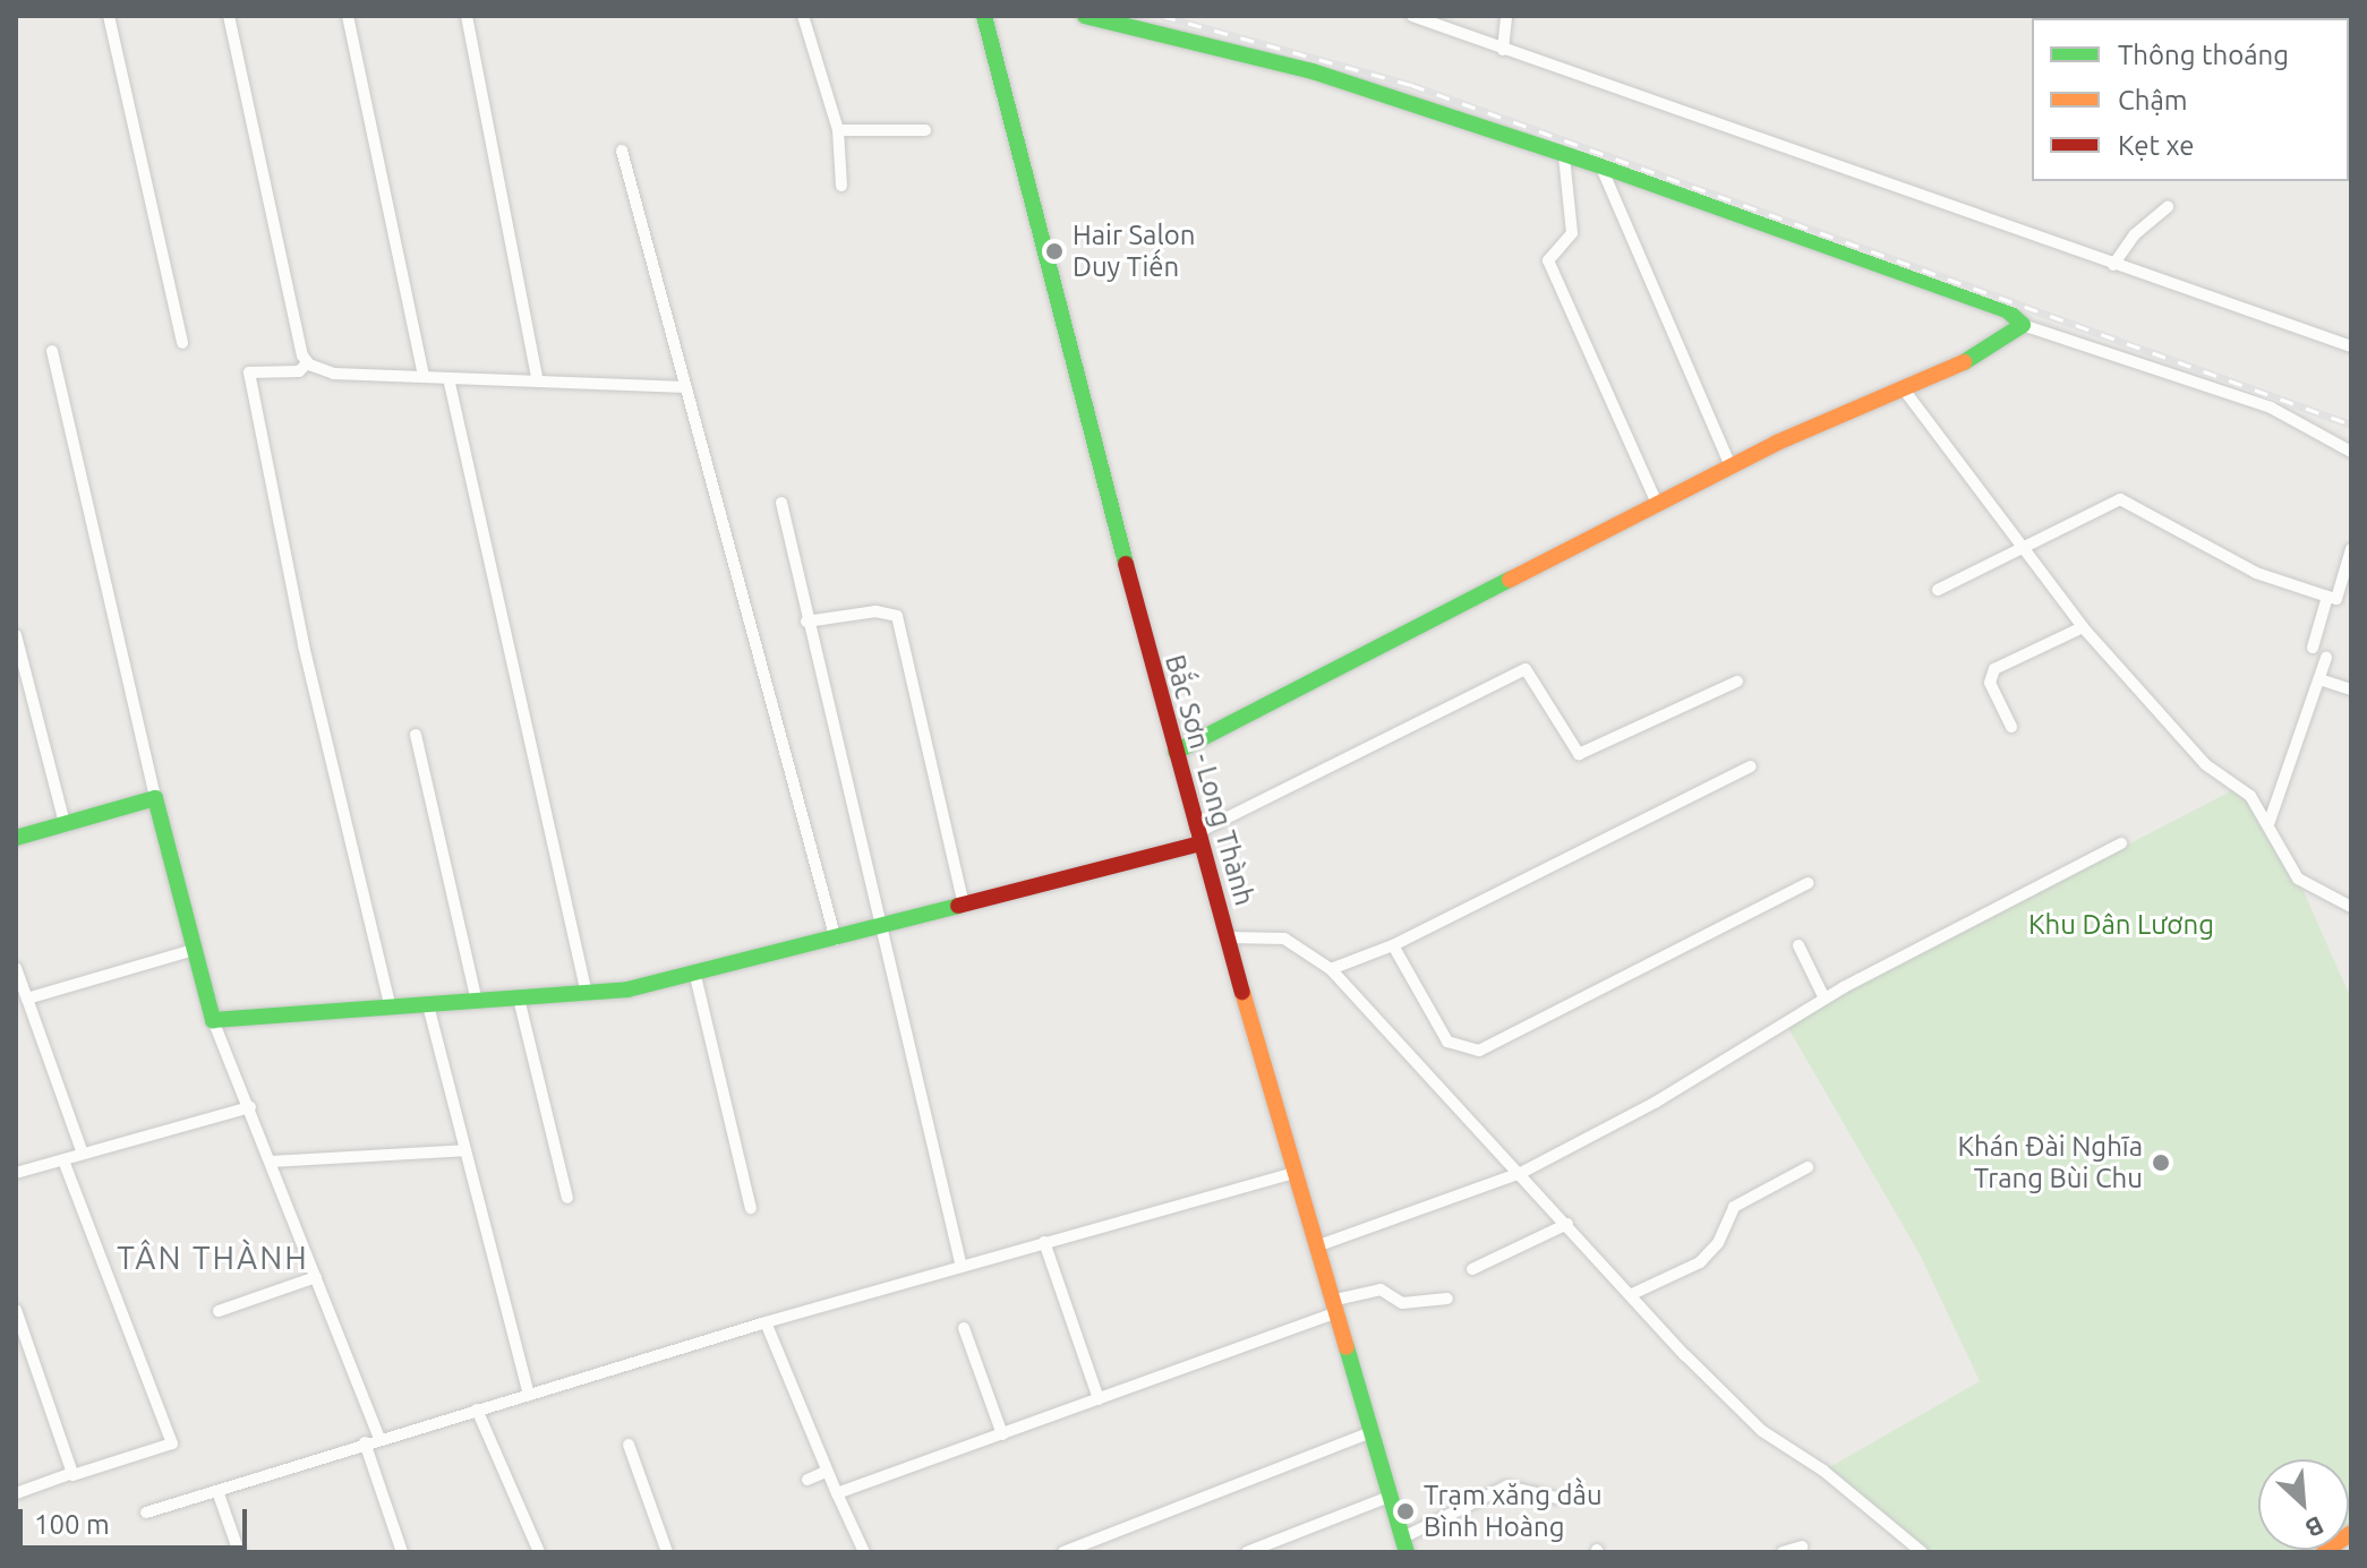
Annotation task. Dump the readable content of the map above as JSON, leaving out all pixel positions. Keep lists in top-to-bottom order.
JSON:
{
  "streets": {
    "street": ["Bắc Sơn - Long Thành"]
  },
  "districts": ["TÂN THÀNH"],
  "parks": ["Khu Dân Lương"],
  "places": ["Hair Salon Duy Tiến", "Khán Đài Nghĩa Trang Bùi Chu", "Trạm xăng dầu Bình Hoàng"],
  "legend": ["Thông thoáng", "Chậm", "Kẹt xe"],
  "scale_bar": "100 m",
  "north": "bottom right"
}
